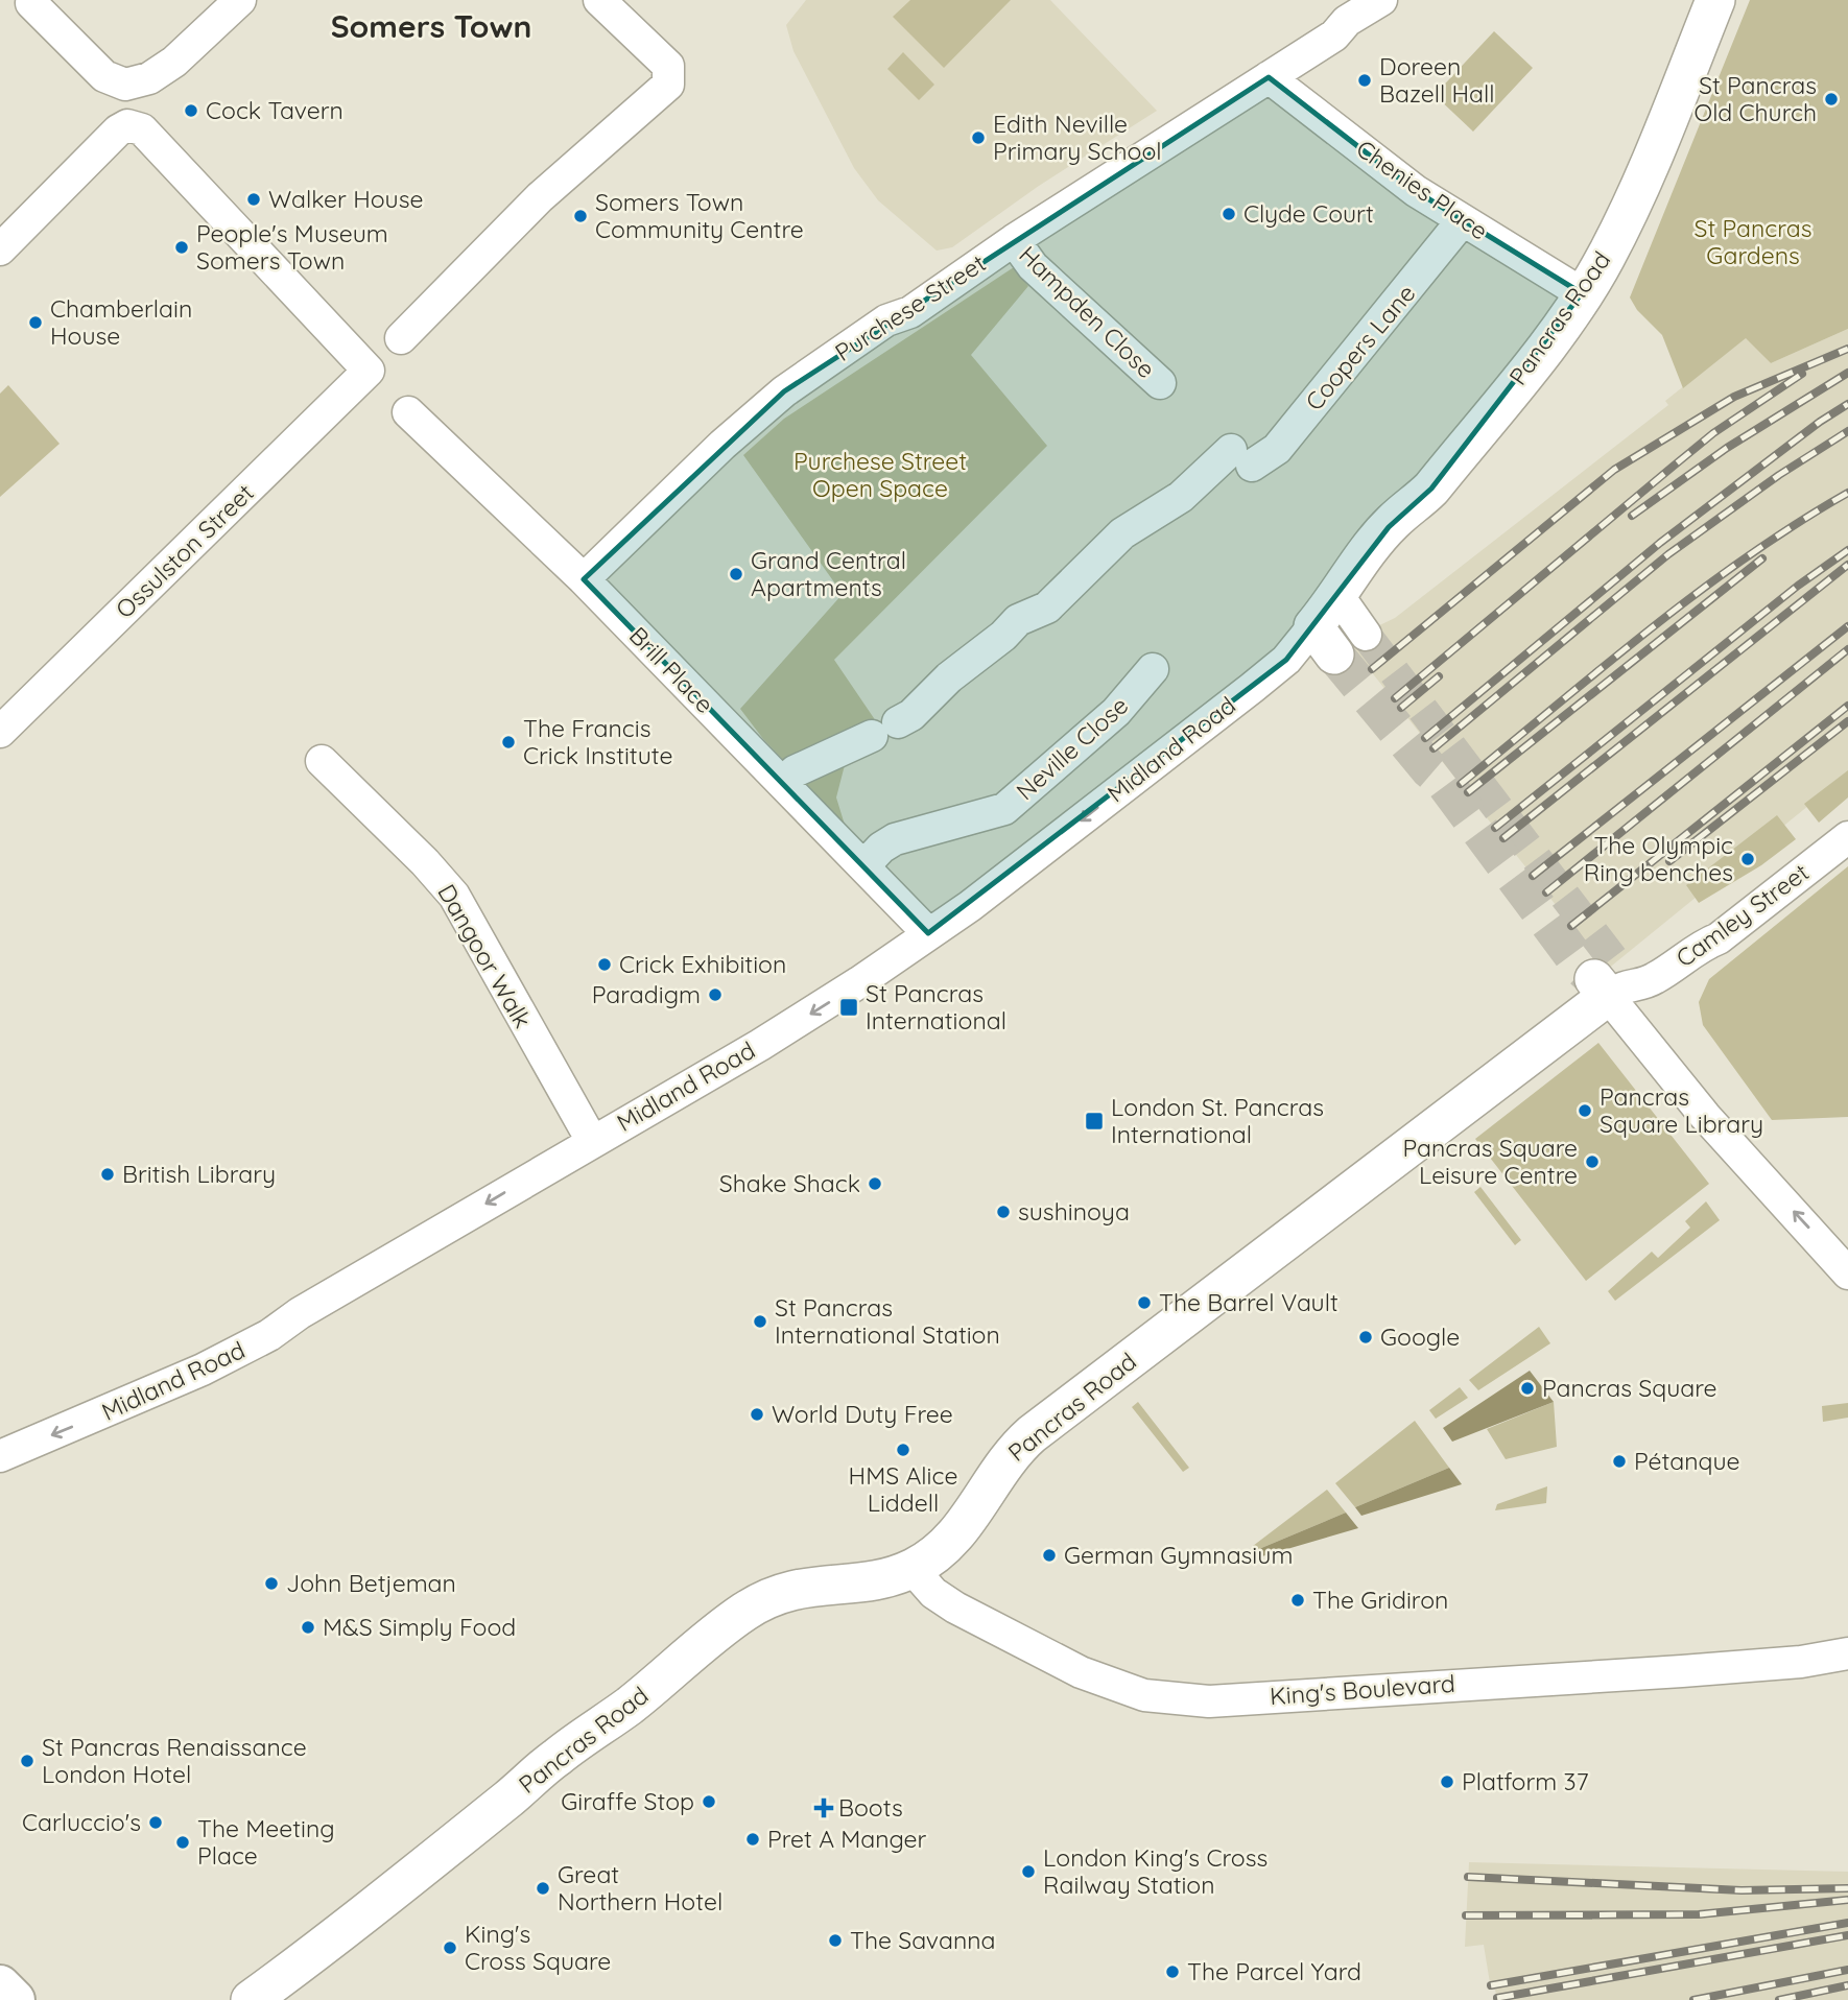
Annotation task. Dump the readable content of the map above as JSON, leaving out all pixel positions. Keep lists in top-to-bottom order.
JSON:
{
  "streets": {
    "main road": ["Pancras Road"],
    "street": [
      "Chenies Place",
      "Purchese Street",
      "Hampden Close",
      "Coopers Lane",
      "Ossulston Street",
      "Brill Place",
      "Neville Close",
      "Midland Road",
      "Camley Street",
      "Dangoor Walk",
      "King's Boulevard"
    ]
  },
  "crossings": [
    ["Chenies Place", "Purchese Street"],
    ["Chenies Place", "Pancras Road"],
    ["Chenies Place", "Coopers Lane"],
    ["Purchese Street", "Hampden Close"],
    ["Purchese Street", "Brill Place"],
    ["Pancras Road", "Midland Road"],
    ["Pancras Road", "Camley Street"],
    ["Pancras Road", "King's Boulevard"],
    ["Coopers Lane", "Brill Place"],
    ["Brill Place", "Neville Close"],
    ["Brill Place", "Midland Road"],
    ["Midland Road", "Dangoor Walk"]
  ],
  "one_way": ["Midland Road"],
  "districts": ["Somers Town"],
  "parks": ["St Pancras Gardens", "Purchese Street Open Space"],
  "places": {
    "other": [
      "Doreen Bazell Hall",
      "St Pancras Old Church",
      "Cock Tavern",
      "Edith Neville Primary School",
      "Walker House",
      "Clyde Court",
      "Somers Town Community Centre",
      "People's Museum Somers Town",
      "Chamberlain House",
      "Grand Central Apartments",
      "The Francis Crick Institute",
      "The Olympic Ring benches",
      "Crick Exhibition",
      "Paradigm",
      "Pancras Square Library",
      "Pancras Square Leisure Centre",
      "British Library",
      "Shake Shack",
      "sushinoya",
      "The Barrel Vault",
      "St Pancras International Station",
      "Google",
      "Pancras Square",
      "World Duty Free",
      "HMS Alice Liddell",
      "Pétanque",
      "German Gymnasium",
      "John Betjeman",
      "The Gridiron",
      "M&S Simply Food",
      "St Pancras Renaissance London Hotel",
      "Platform 37",
      "Giraffe Stop",
      "Carluccio's",
      "Pret A Manger",
      "The Meeting Place",
      "London King's Cross Railway Station",
      "Great Northern Hotel",
      "The Savanna",
      "King's Cross Square",
      "The Parcel Yard"
    ],
    "transit": ["St Pancras International", "London St. Pancras International"],
    "health": ["Boots"]
  }
}
